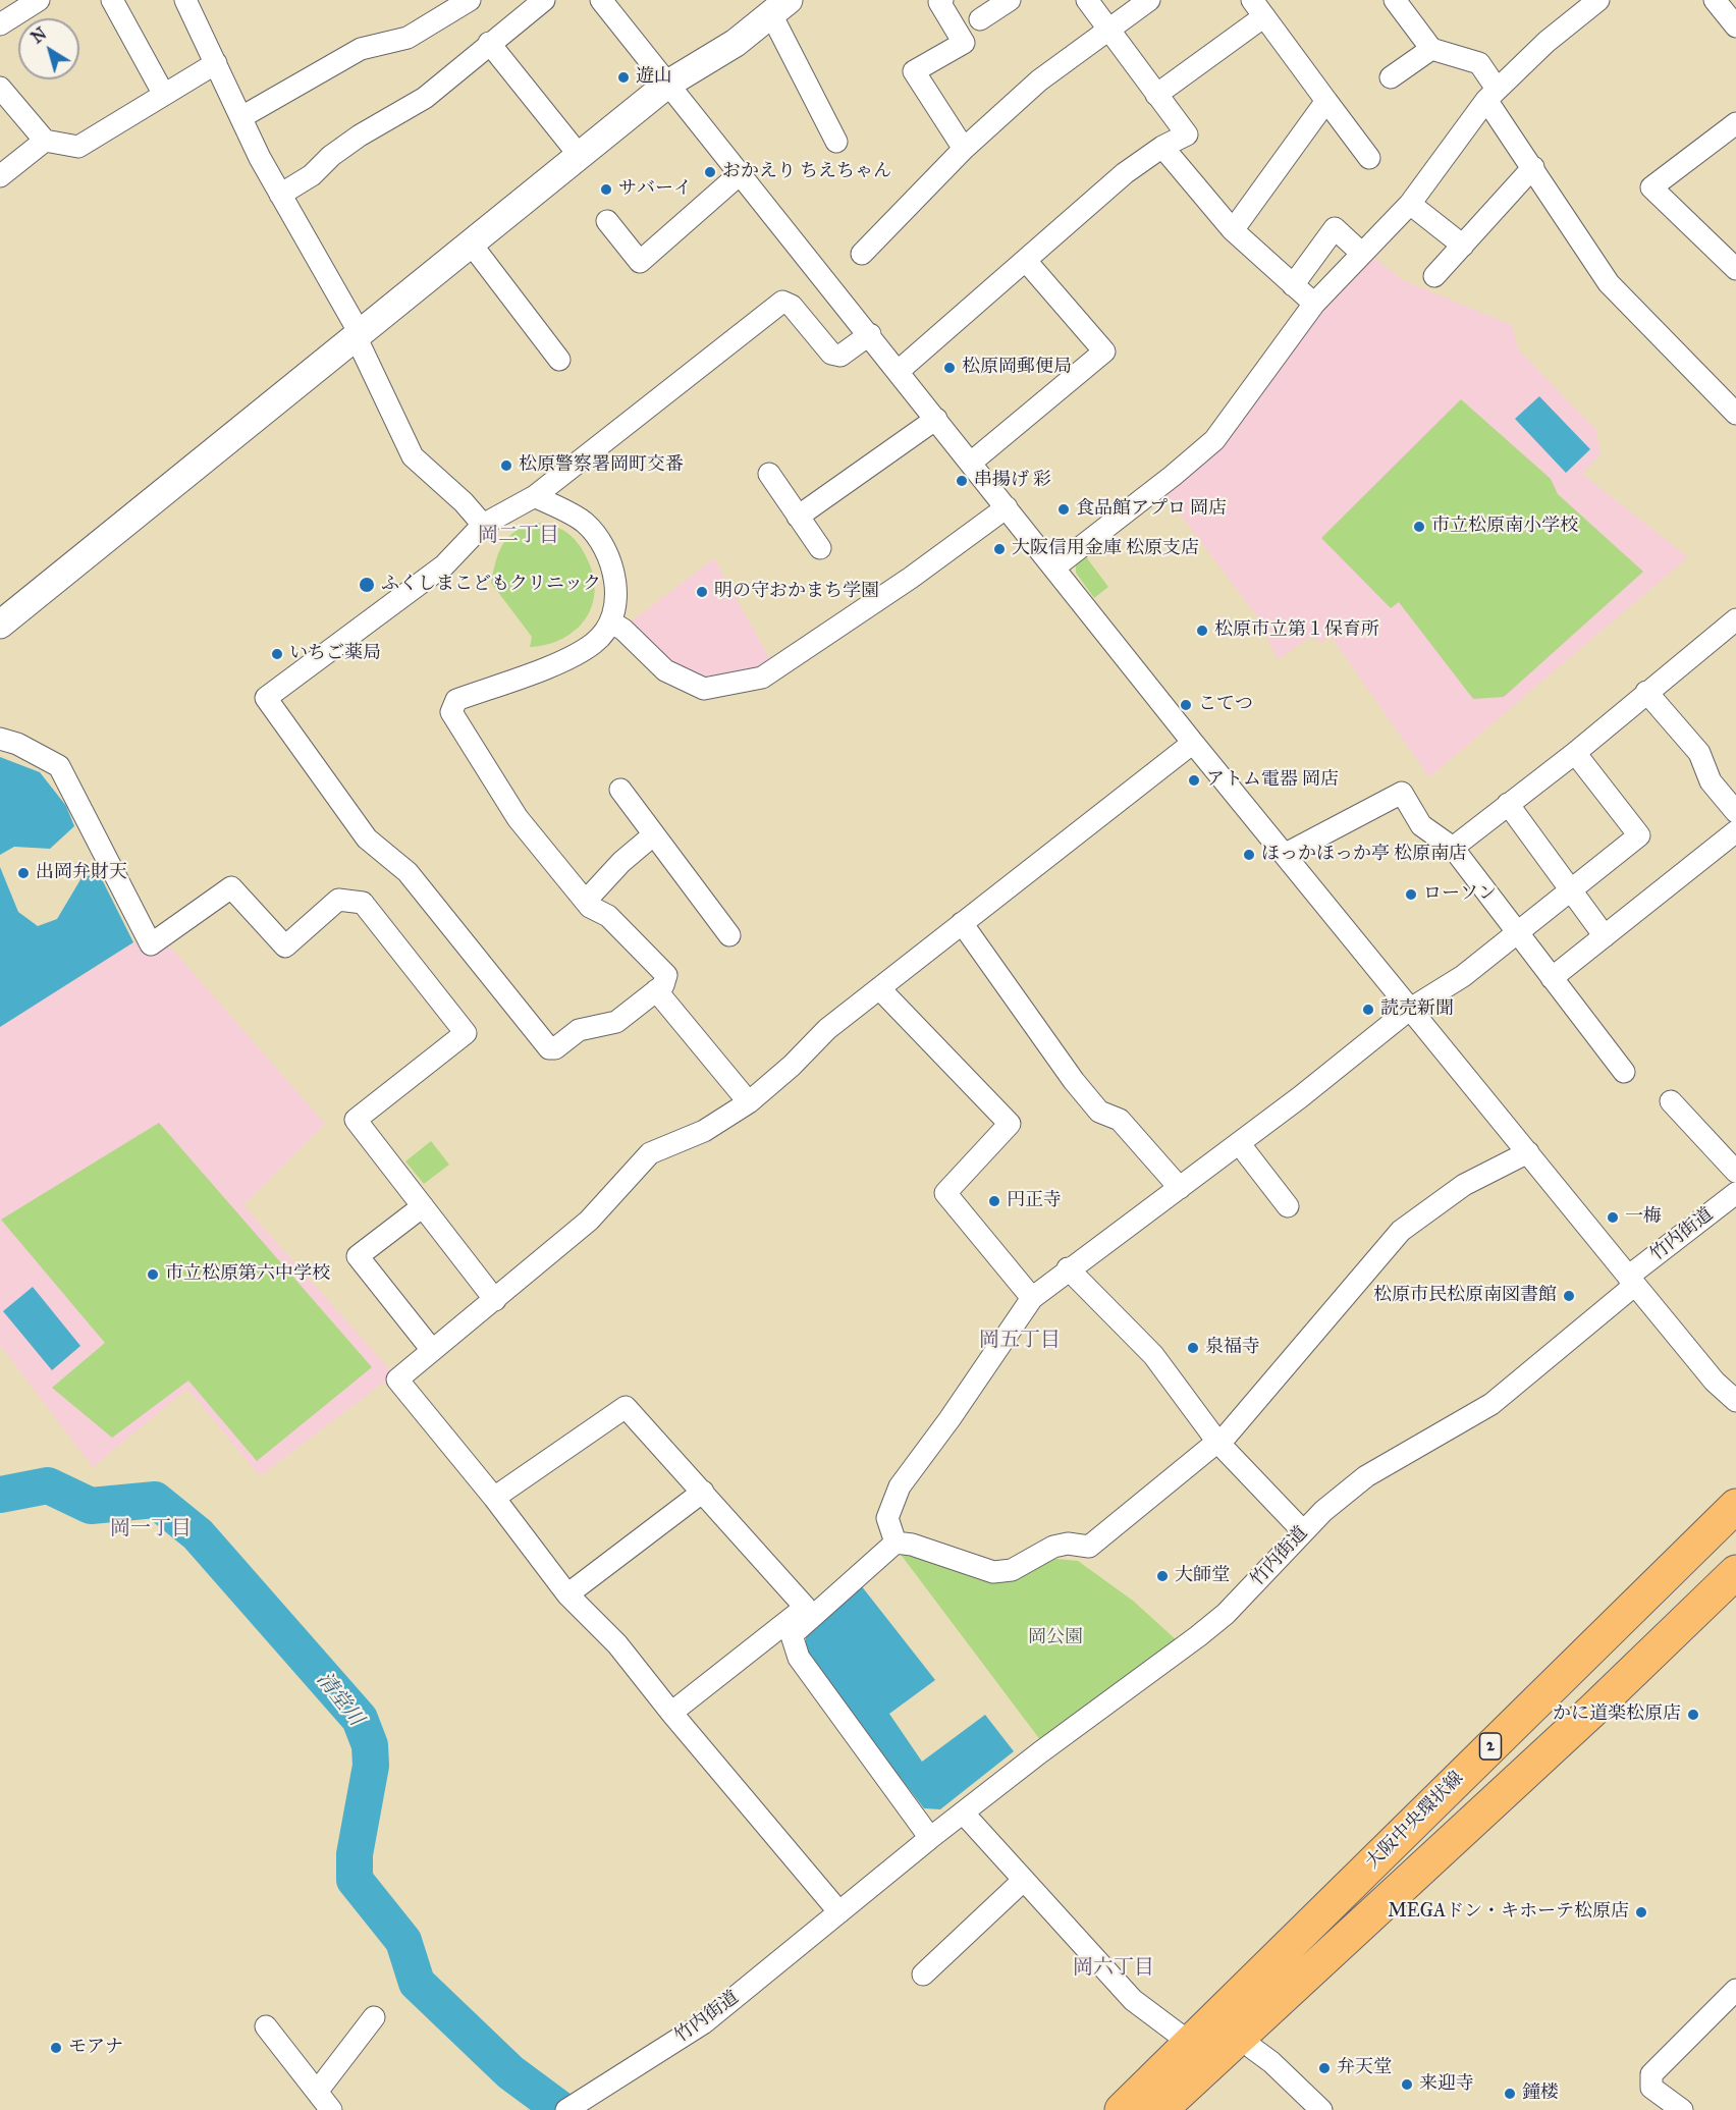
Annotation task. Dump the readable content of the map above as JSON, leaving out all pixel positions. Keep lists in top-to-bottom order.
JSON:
{
  "streets": {
    "main road": ["2", "大阪中央環状線"],
    "street": ["竹内街道"]
  },
  "districts": [
    "岡二丁目",
    "岡五丁目",
    "岡一丁目",
    "岡六丁目"
  ],
  "water": ["清堂川"],
  "parks": ["岡公園"],
  "places": [
    "遊山",
    "おかえり ちえちゃん",
    "サバーイ",
    "松原岡郵便局",
    "松原警察署岡町交番",
    "串揚げ 彩",
    "食品館アプロ 岡店",
    "市立松原南小学校",
    "大阪信用金庫 松原支店",
    "ふくしまこどもクリニック",
    "明の守おかまち学園",
    "松原市立第１保育所",
    "いちご薬局",
    "こてつ",
    "アトム電器 岡店",
    "ほっかほっか亭 松原南店",
    "出岡弁財天",
    "ローソン",
    "読売新聞",
    "円正寺",
    "一梅",
    "市立松原第六中学校",
    "松原市民松原南図書館",
    "泉福寺",
    "大師堂",
    "かに道楽松原店",
    "MEGAドン・キホーテ松原店",
    "モアナ",
    "弁天堂",
    "来迎寺",
    "鐘楼"
  ],
  "north": "top left"
}
